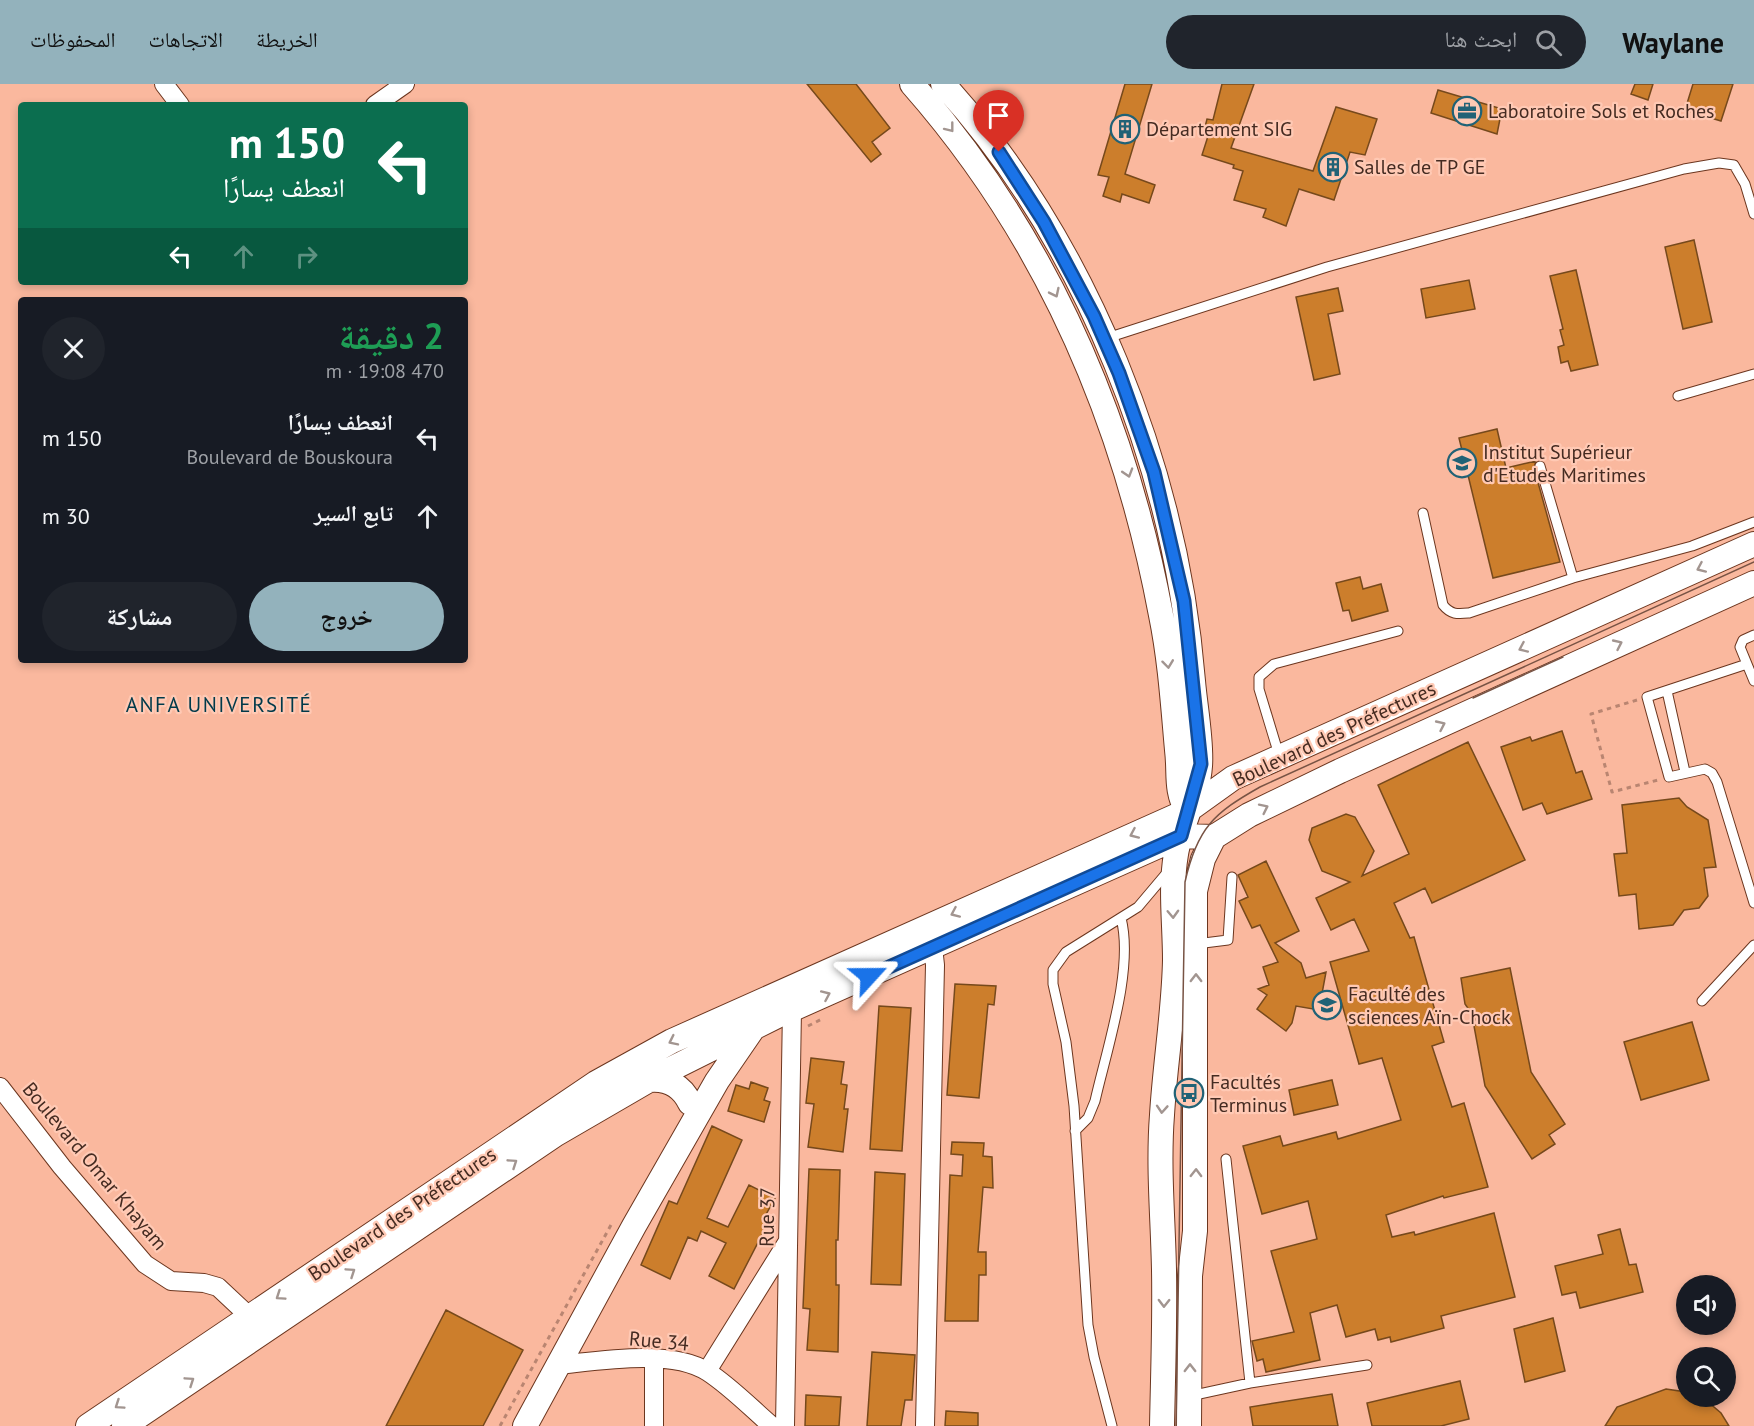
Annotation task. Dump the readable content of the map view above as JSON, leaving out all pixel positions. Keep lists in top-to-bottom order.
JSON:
{
  "streets": {
    "street": [
      "Boulevard des Préfectures",
      "Boulevard Omar Khayam",
      "Rue 37",
      "Rue 34"
    ]
  },
  "crossings": [
    ["Boulevard des Préfectures", "Boulevard Omar Khayam"],
    ["Boulevard des Préfectures", "Rue 37"]
  ],
  "districts": ["ANFA UNIVERSITÉ"],
  "places": {
    "office": ["Laboratoire Sols et Roches"],
    "building": ["Département SIG", "Salles de TP GE"],
    "school or university": ["Institut Supérieur d'Etudes Maritimes", "Faculté des sciences Aïn-Chock"],
    "bus stop": ["Facultés Terminus"]
  },
  "page": {
    "header": "Waylane",
    "search": "ابحث هنا",
    "nav": ["الخريطة", "الاتجاهات", "المحفوظات"],
    "turn": ["150 m", "انعطف يسارًا"],
    "heading": ["2 دقيقة", "470 m · 19:08"],
    "list": [
      {
        "name": "انعطف يسارًا",
        "note": "Boulevard de Bouskoura",
        "value": "150 m"
      },
      {
        "name": "تابع السير",
        "value": "30 m"
      }
    ],
    "buttons": ["خروج", "مشاركة"]
  }
}
